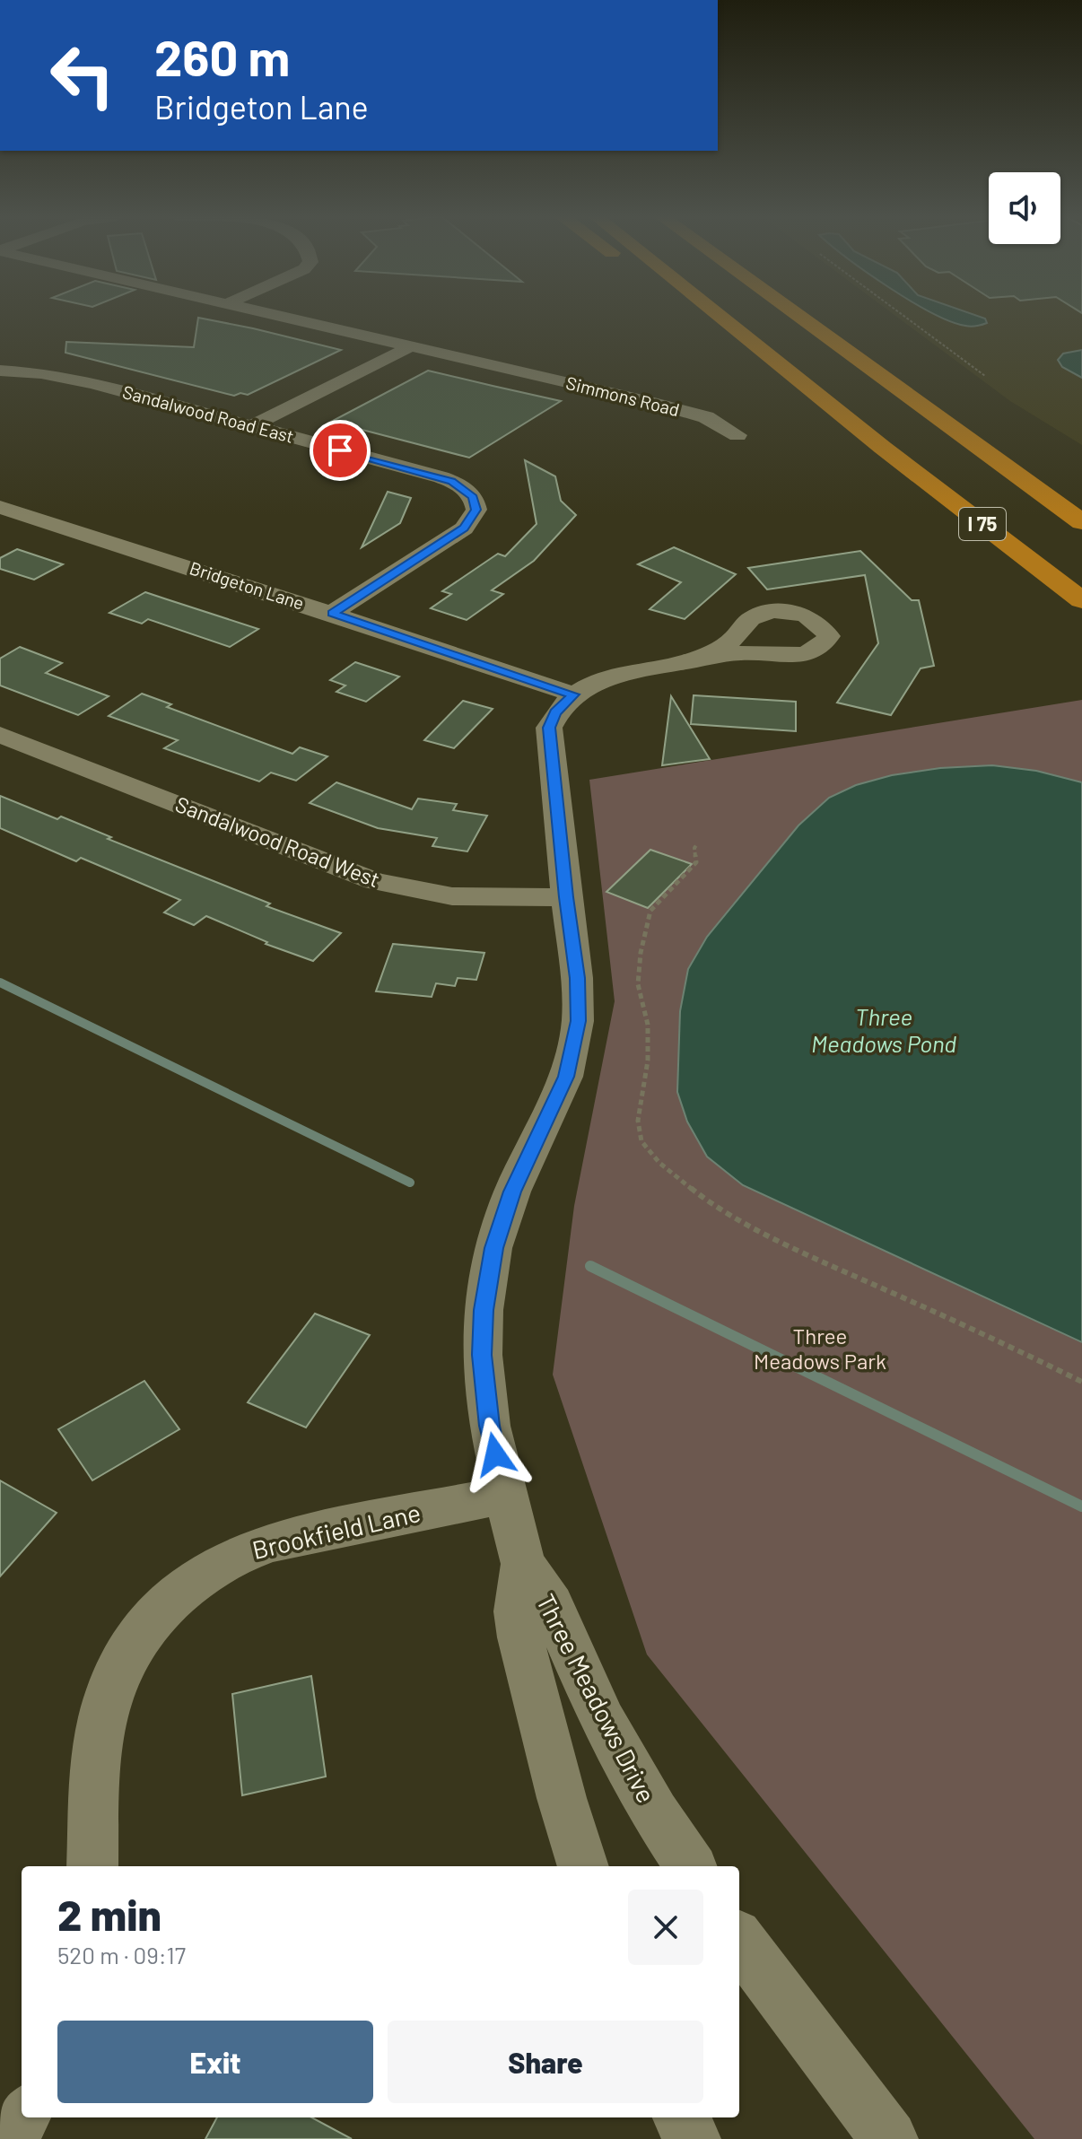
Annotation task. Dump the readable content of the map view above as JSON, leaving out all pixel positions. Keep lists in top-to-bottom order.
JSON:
{
  "streets": {
    "highway": ["I 75"],
    "street": [
      "Simmons Road",
      "Sandalwood Road East",
      "Bridgeton Lane",
      "Sandalwood Road West",
      "Brookfield Lane",
      "Three Meadows Drive"
    ]
  },
  "crossings": [
    ["Sandalwood Road East", "Bridgeton Lane"],
    ["Bridgeton Lane", "Three Meadows Drive"],
    ["Sandalwood Road West", "Three Meadows Drive"],
    ["Brookfield Lane", "Three Meadows Drive"]
  ],
  "water": ["Three Meadows Pond"],
  "parks": ["Three Meadows Park"],
  "page": {
    "turn": ["260 m", "Bridgeton Lane"],
    "heading": ["2 min", "520 m · 09:17"],
    "buttons": ["Exit", "Share"]
  }
}
